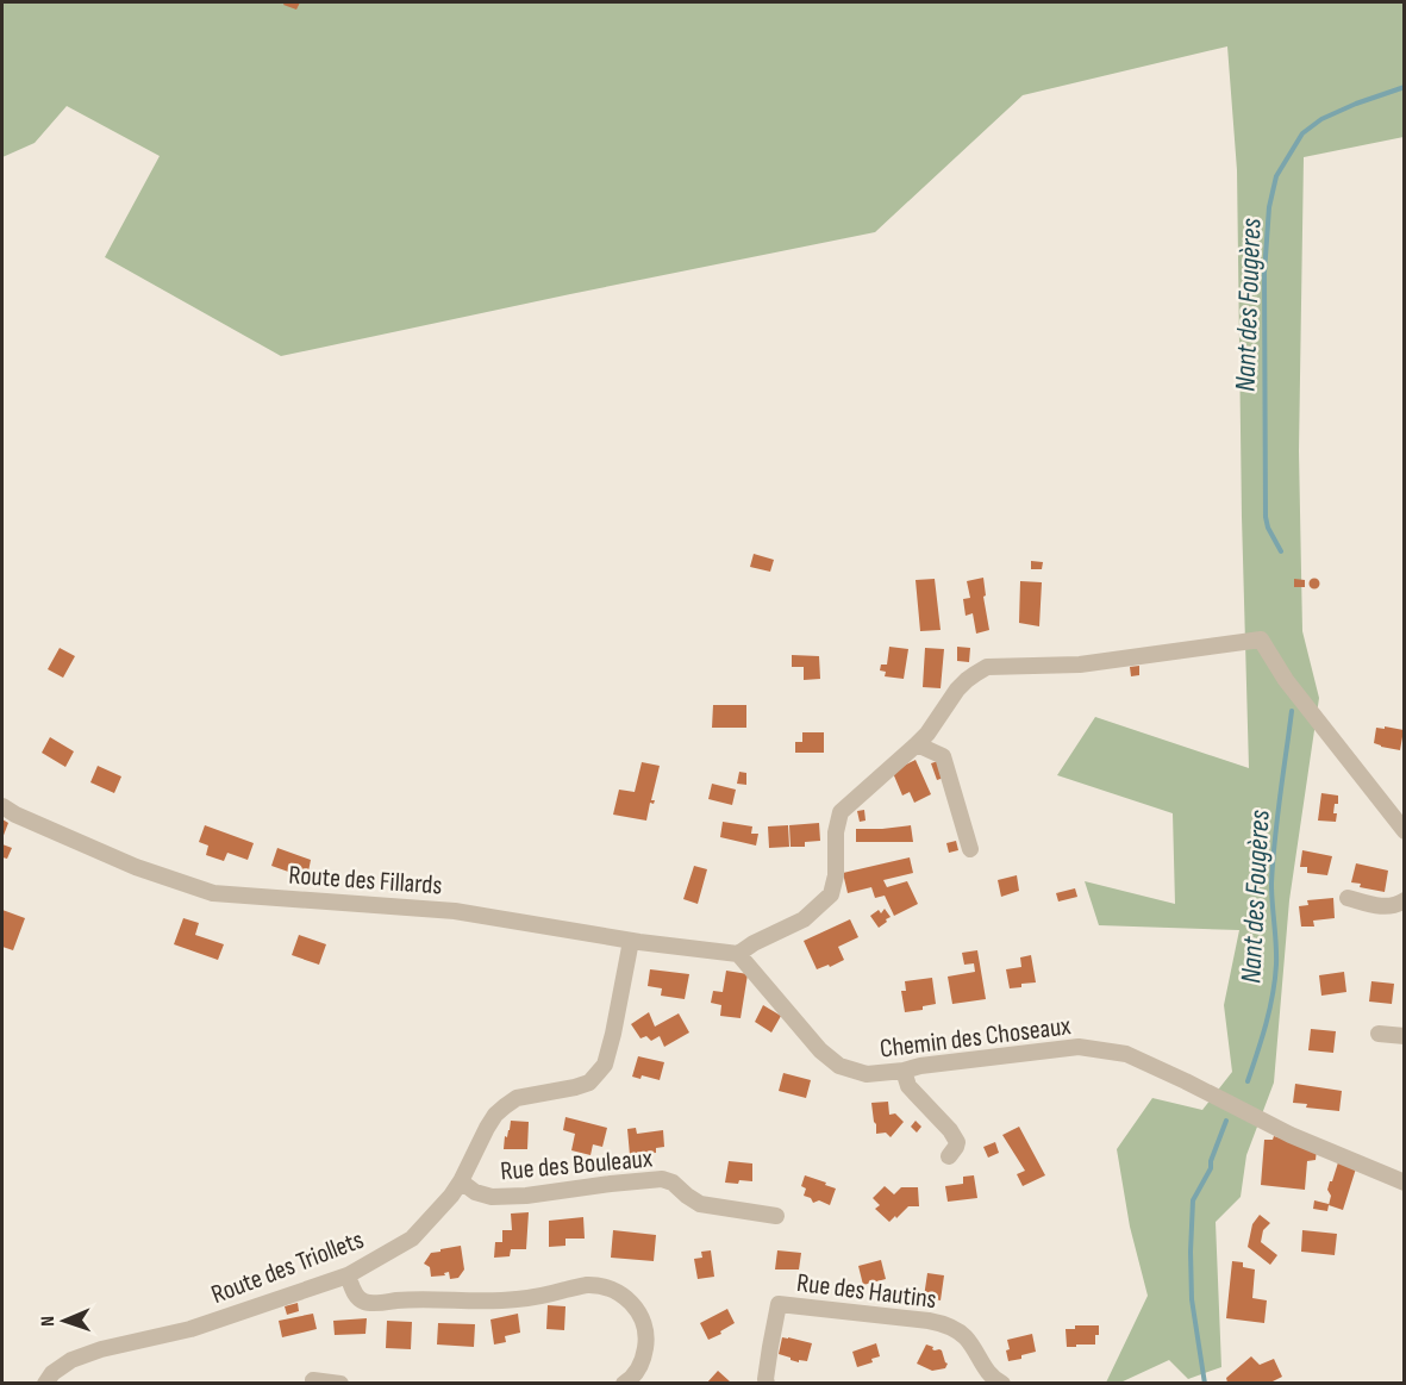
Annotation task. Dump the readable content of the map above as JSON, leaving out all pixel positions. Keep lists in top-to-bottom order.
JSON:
{
  "streets": {
    "street": [
      "Route des Fillards",
      "Chemin des Choseaux",
      "Rue des Bouleaux",
      "Route des Triollets",
      "Rue des Hautins"
    ]
  },
  "crossings": [
    ["Route des Fillards", "Chemin des Choseaux"],
    ["Route des Fillards", "Route des Triollets"],
    ["Rue des Bouleaux", "Route des Triollets"]
  ],
  "water": ["Nant des Fougères"],
  "north": "left"
}
